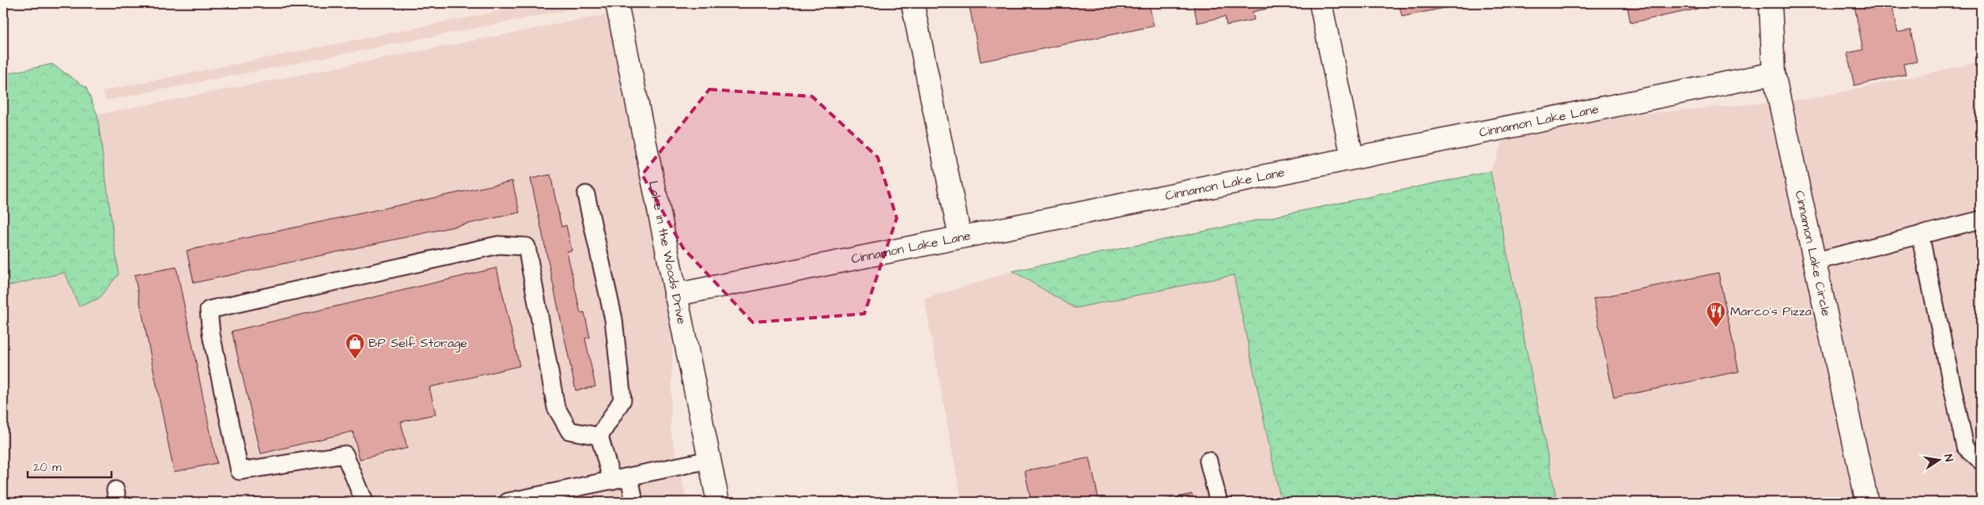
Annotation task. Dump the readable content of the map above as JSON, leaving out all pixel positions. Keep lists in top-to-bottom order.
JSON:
{
  "streets": {
    "street": ["Cinnamon Lake Lane", "Lake in the Woods Drive", "Cinnamon Lake Circle"]
  },
  "crossings": [
    ["Cinnamon Lake Lane", "Lake in the Woods Drive"],
    ["Cinnamon Lake Lane", "Cinnamon Lake Circle"]
  ],
  "places": {
    "restaurant": ["Marco's Pizza"],
    "shop": ["BP Self Storage"]
  },
  "scale_bar": "20 m",
  "north": "right"
}
